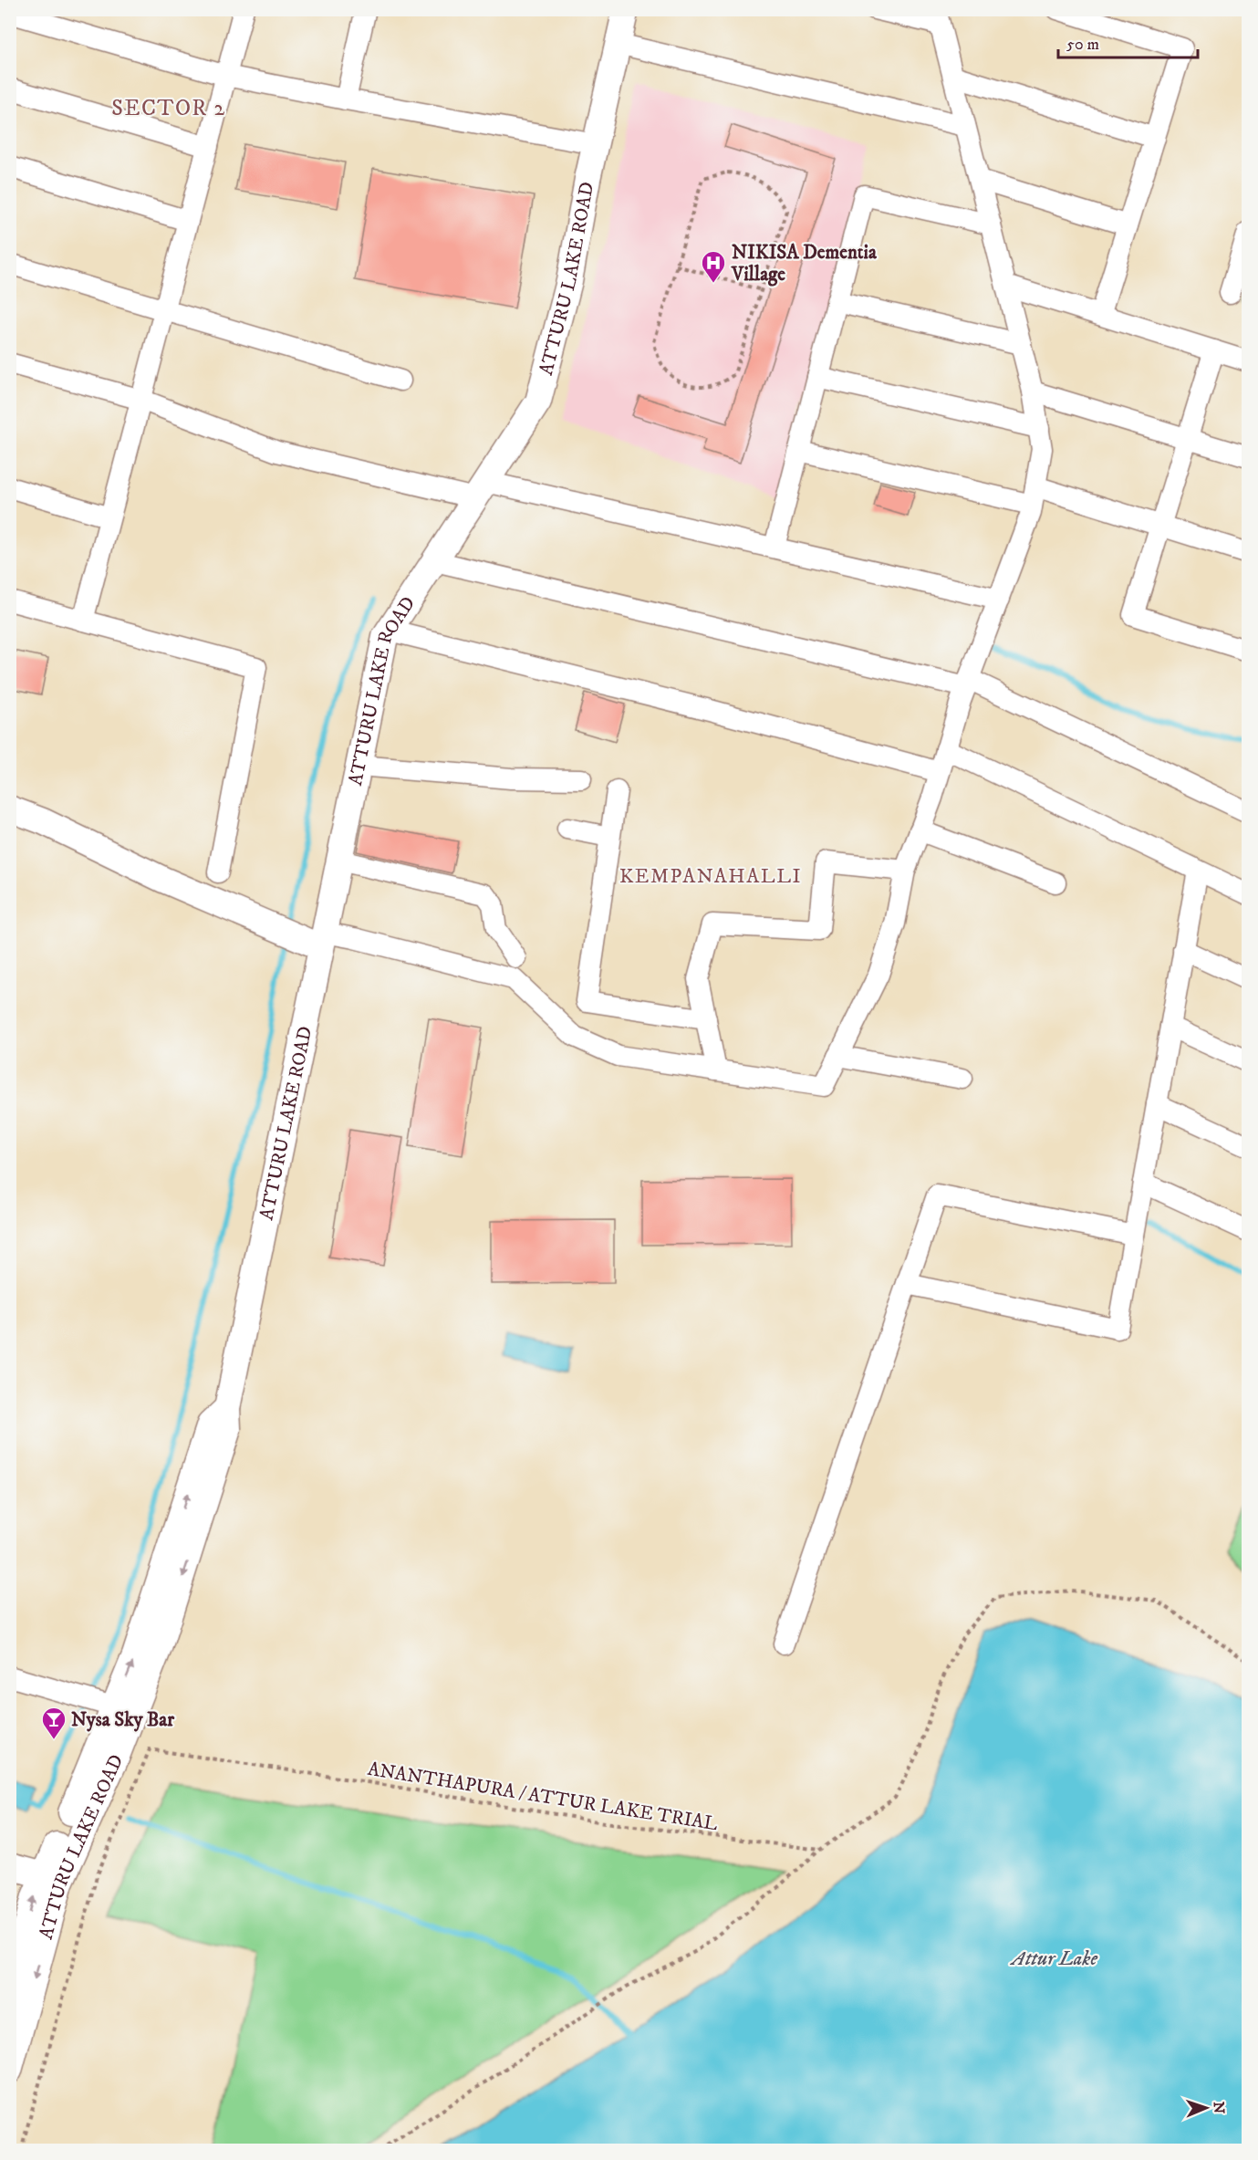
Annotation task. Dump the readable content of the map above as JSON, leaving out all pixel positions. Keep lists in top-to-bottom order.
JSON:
{
  "streets": {
    "street": ["ATTURU LAKE ROAD"],
    "path": ["ANANTHAPURA / ATTUR LAKE TRIAL"]
  },
  "districts": ["SECTOR 2", "KEMPANAHALLI"],
  "water": ["Attur Lake"],
  "places": {
    "hospital": ["NIKISA Dementia Village"],
    "bar": ["Nysa Sky Bar"]
  },
  "scale_bar": "50 m",
  "north": "right"
}
